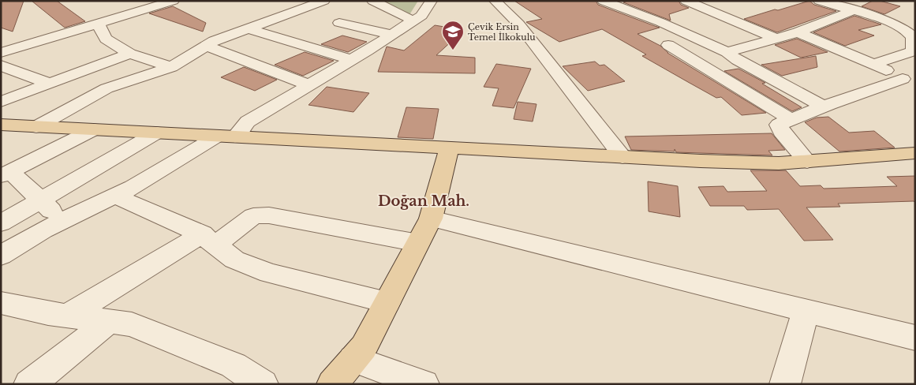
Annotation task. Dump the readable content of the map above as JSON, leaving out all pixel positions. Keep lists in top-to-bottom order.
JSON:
{
  "districts": ["Doğan Mah."],
  "places": {
    "school or university": ["Çevik Ersin Temel İlkokulu"]
  }
}
